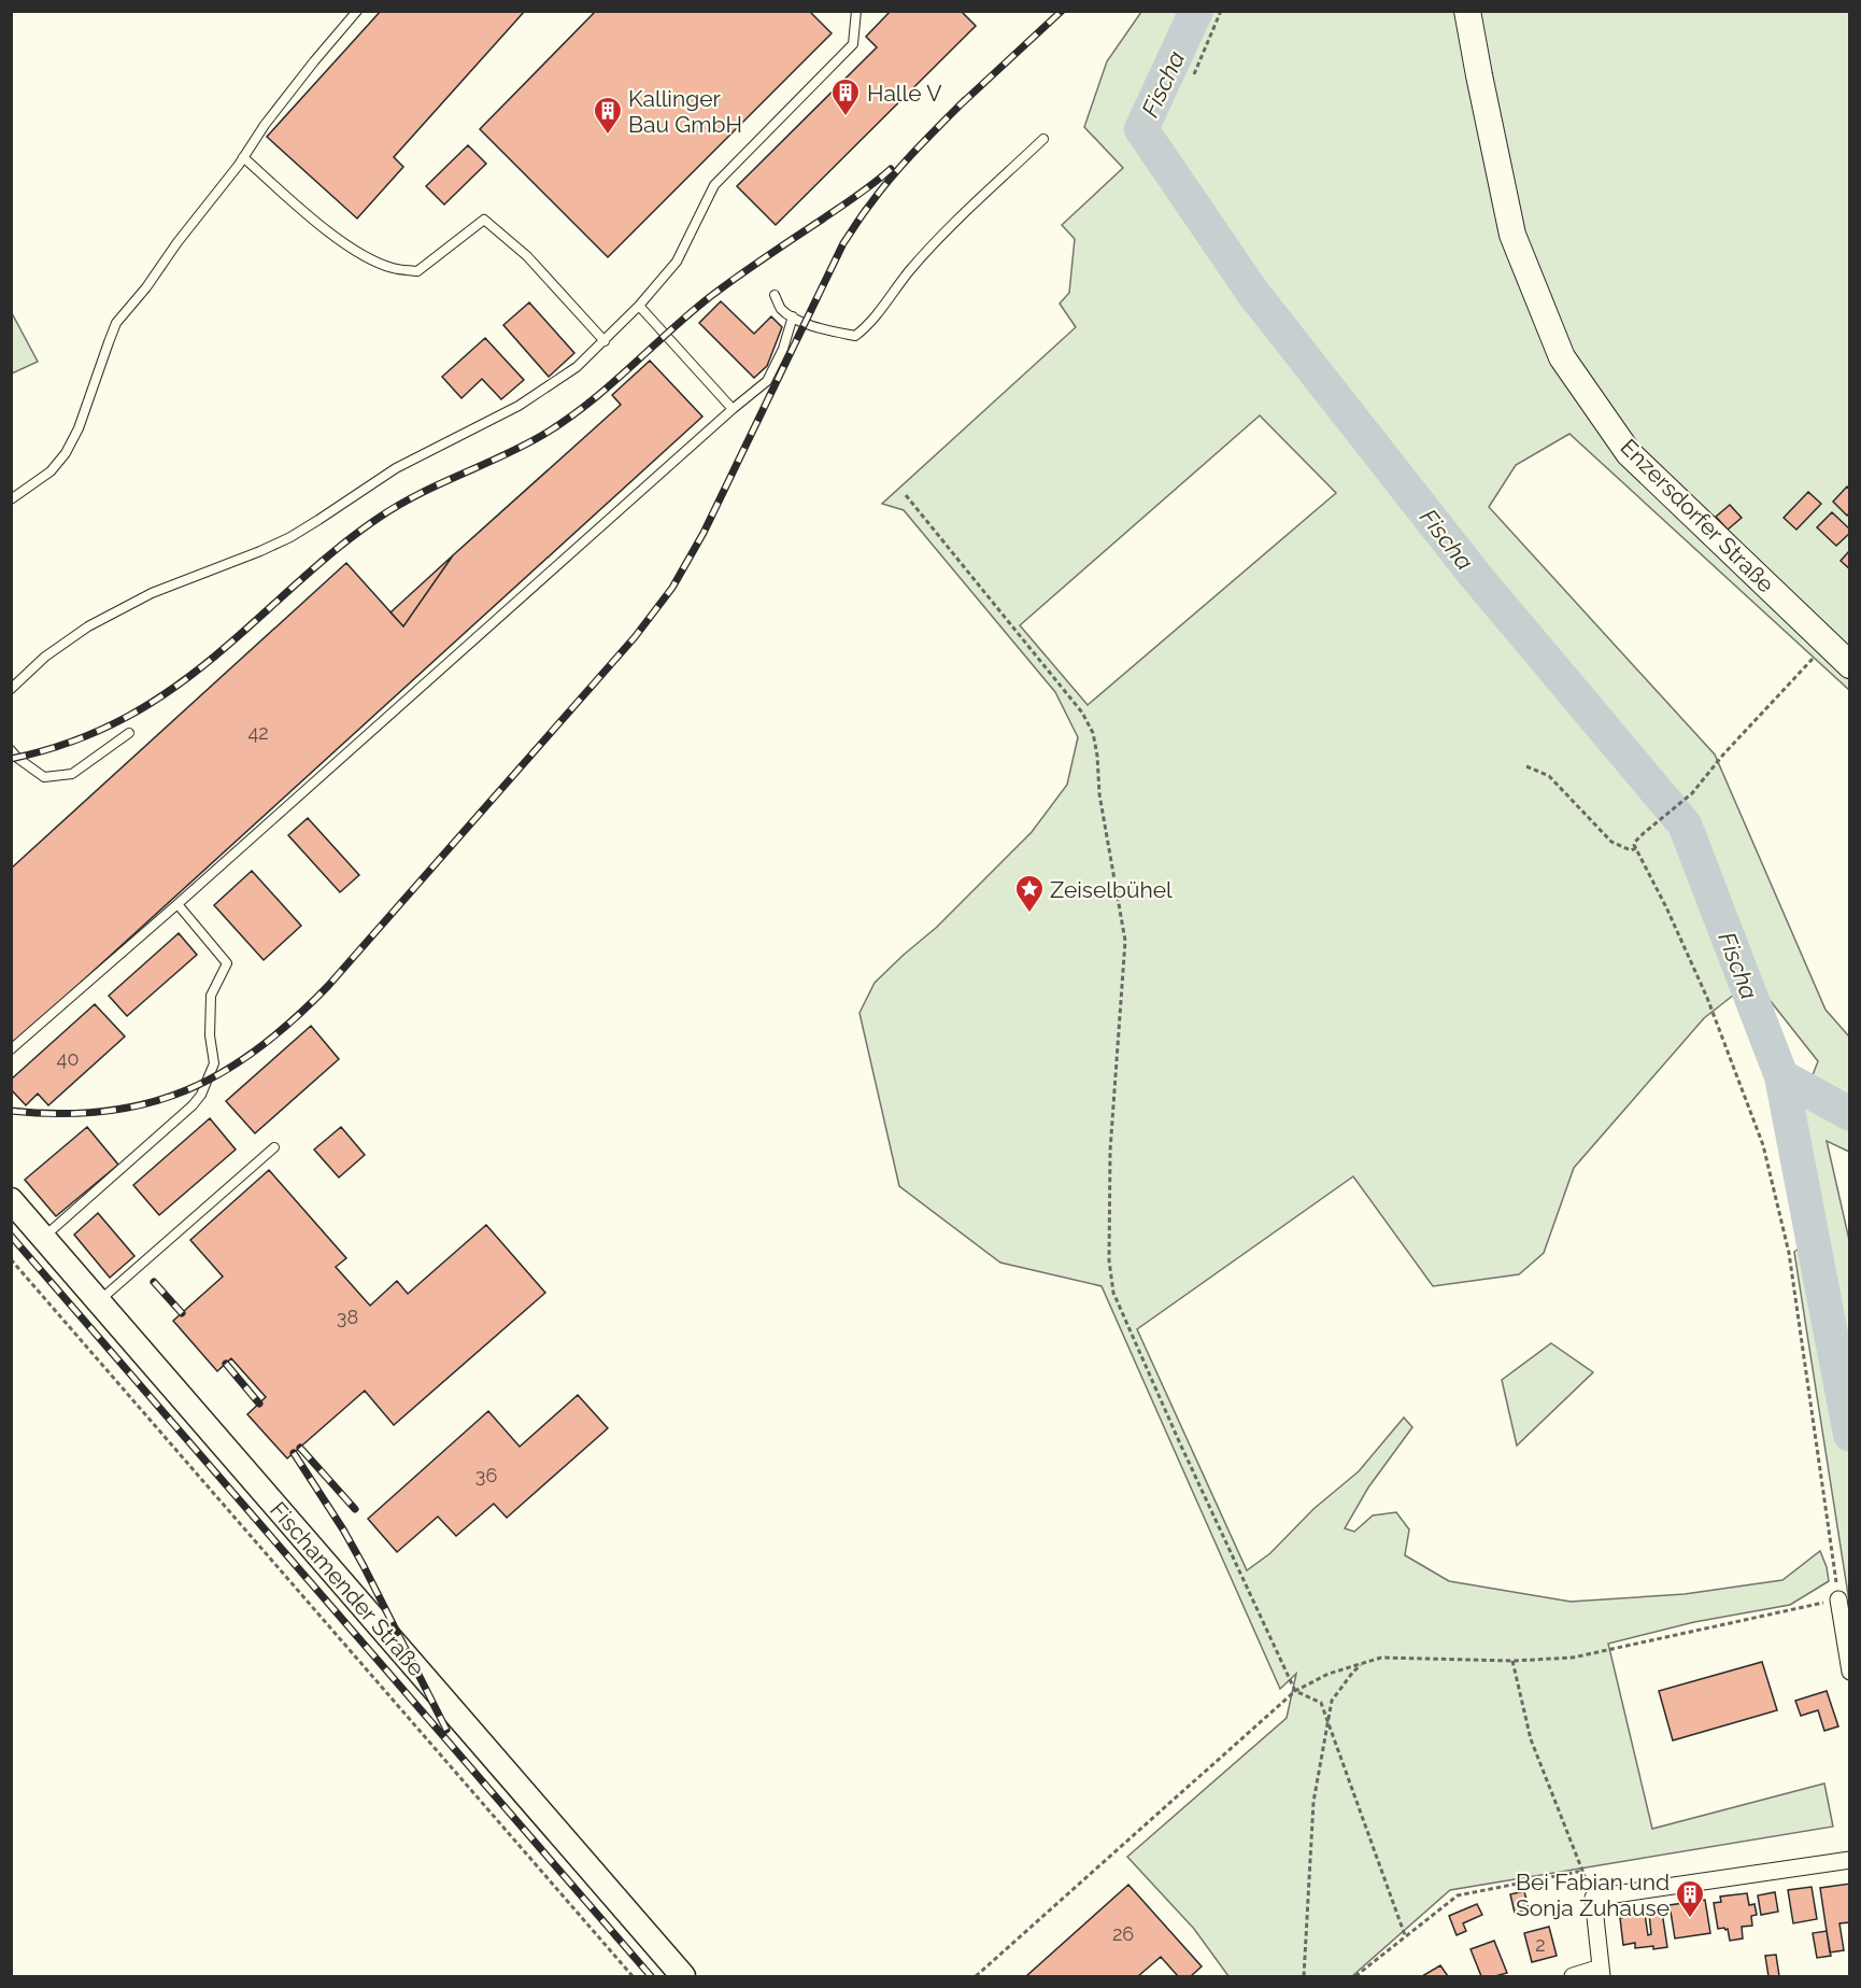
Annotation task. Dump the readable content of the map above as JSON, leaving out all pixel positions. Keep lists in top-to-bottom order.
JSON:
{
  "streets": {
    "main road": ["Enzersdorfer Straße", "Fischamender Straße"]
  },
  "water": ["Fischa"],
  "places": {
    "building": ["Halle V", "Kallinger Bau GmbH", "Bei Fabian und Sonja Zuhause"],
    "place": ["Zeiselbühel"]
  },
  "house_numbers": [
    "42",
    "40",
    "38",
    "36",
    "26",
    "2"
  ]
}
